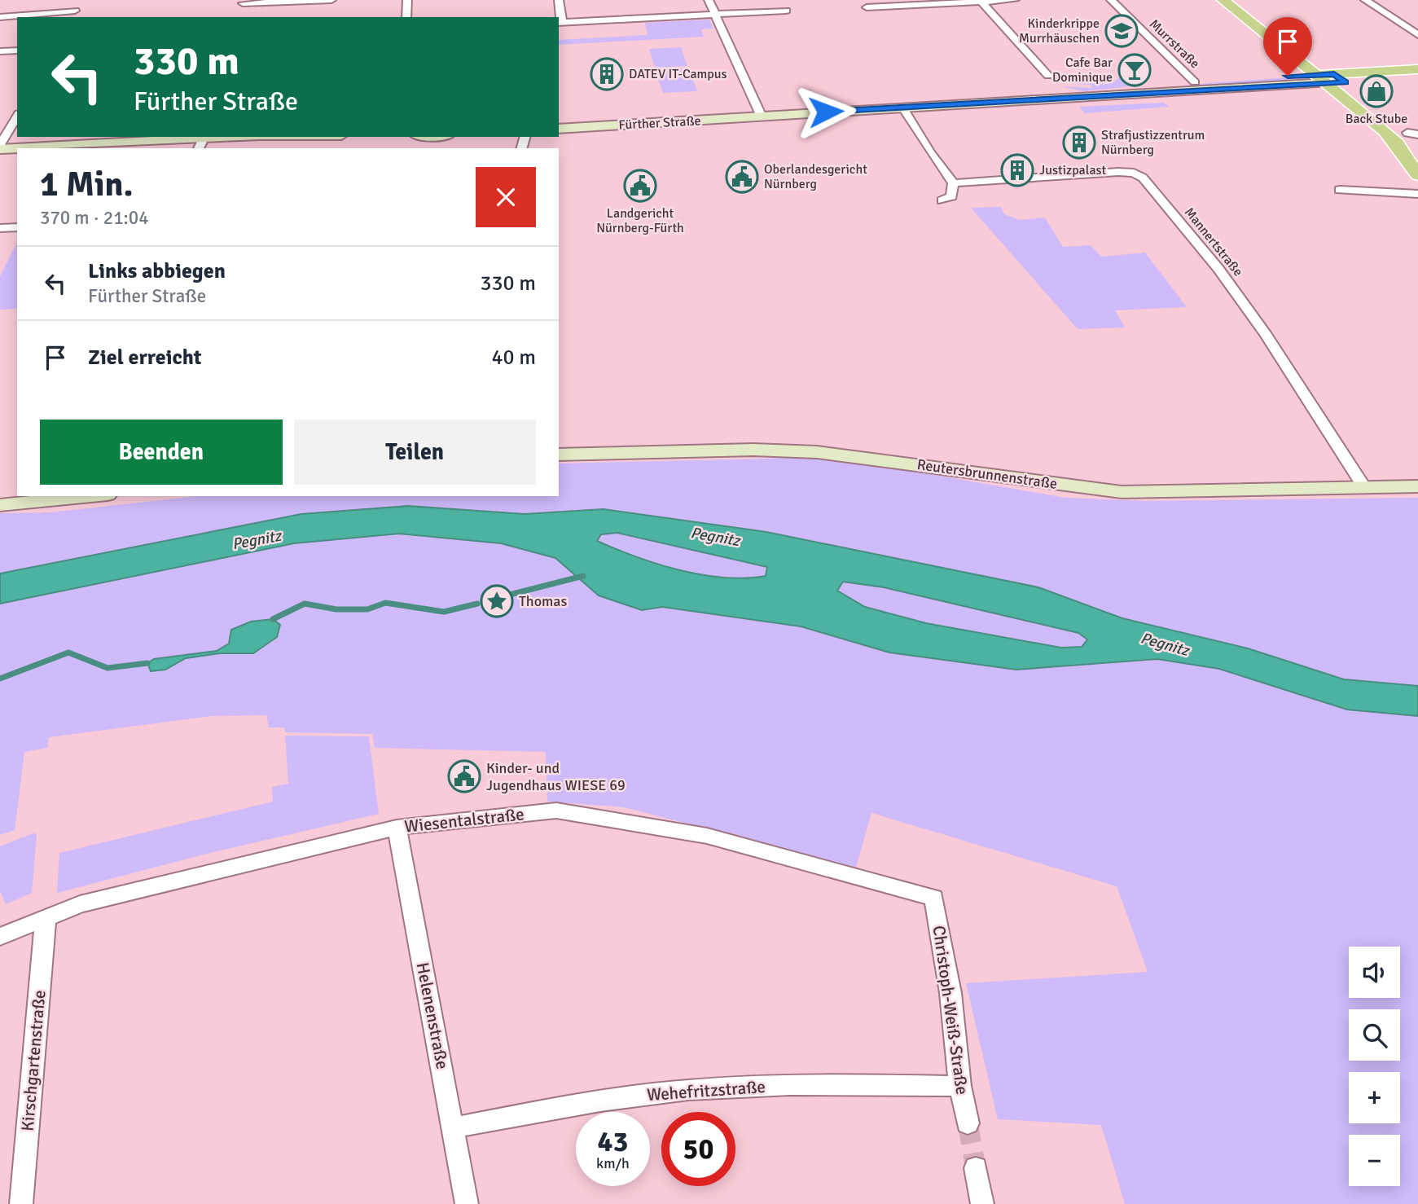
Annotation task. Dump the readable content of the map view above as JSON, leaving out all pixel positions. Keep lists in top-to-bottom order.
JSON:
{
  "streets": {
    "main road": ["Fürther Straße", "Reutersbrunnenstraße"],
    "street": [
      "Murrstraße",
      "Mannertstraße",
      "Wiesentalstraße",
      "Christoph-Weiß-Straße",
      "Helenenstraße",
      "Kirschgartenstraße",
      "Wehefritzstraße"
    ]
  },
  "crossings": [
    ["Murrstraße", "Fürther Straße"],
    ["Mannertstraße", "Reutersbrunnenstraße"],
    ["Wiesentalstraße", "Christoph-Weiß-Straße"],
    ["Wiesentalstraße", "Helenenstraße"],
    ["Wiesentalstraße", "Kirschgartenstraße"],
    ["Christoph-Weiß-Straße", "Wehefritzstraße"],
    ["Helenenstraße", "Wehefritzstraße"]
  ],
  "water": ["Pegnitz"],
  "places": {
    "school or university": ["Kinderkrippe Murrhäuschen"],
    "bar": ["Cafe Bar Dominique"],
    "building": ["DATEV IT-Campus", "Strafjustizzentrum Nürnberg", "Justizpalast"],
    "shop": ["Back Stube"],
    "public building": ["Oberlandesgericht Nürnberg", "Landgericht Nürnberg-Fürth", "Kinder- und Jugendhaus WIESE 69"],
    "place": ["Thomas"]
  },
  "page": {
    "turn": ["330 m", "Fürther Straße"],
    "heading": ["1 Min.", "370 m · 21:04"],
    "list": [
      {
        "name": "Links abbiegen",
        "note": "Fürther Straße",
        "value": "330 m"
      },
      {
        "name": "Ziel erreicht",
        "value": "40 m"
      }
    ],
    "buttons": ["Beenden", "Teilen"],
    "map_buttons": ["+", "−"],
    "speed": "43 km/h",
    "limit": "50"
  }
}
